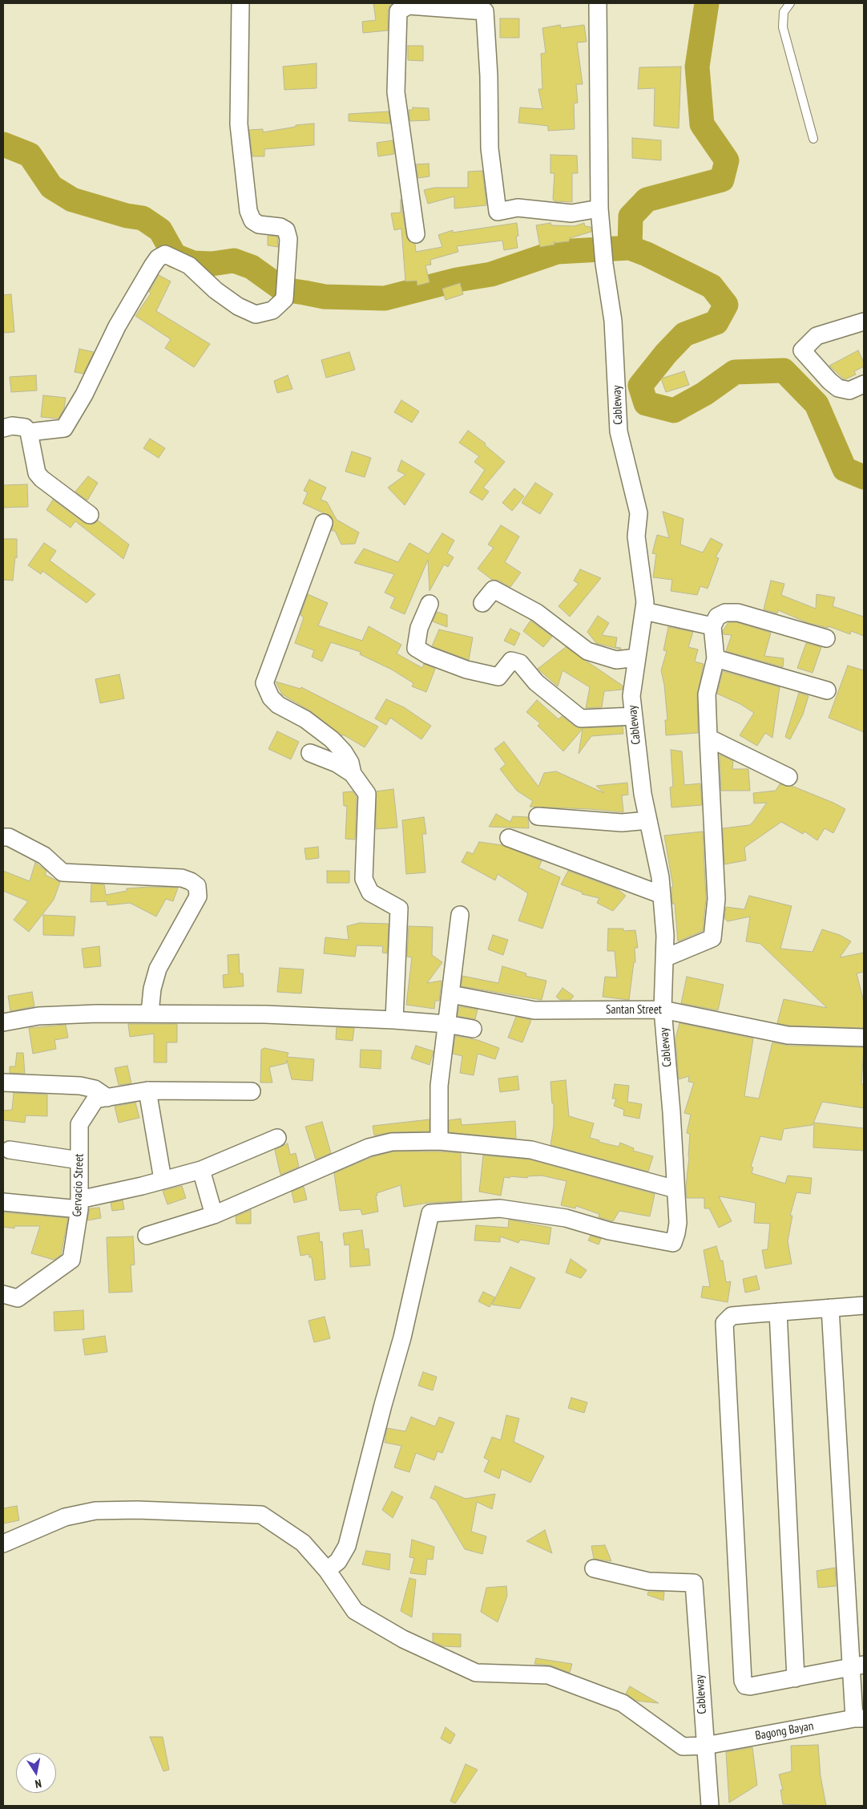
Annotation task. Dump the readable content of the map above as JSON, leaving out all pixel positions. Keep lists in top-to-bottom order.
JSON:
{
  "streets": {
    "street": [
      "Cableway",
      "Santan Street",
      "Gervacio Street",
      "Bagong Bayan"
    ]
  },
  "crossings": [
    ["Cableway", "Santan Street"],
    ["Cableway", "Bagong Bayan"]
  ],
  "north": "bottom"
}
